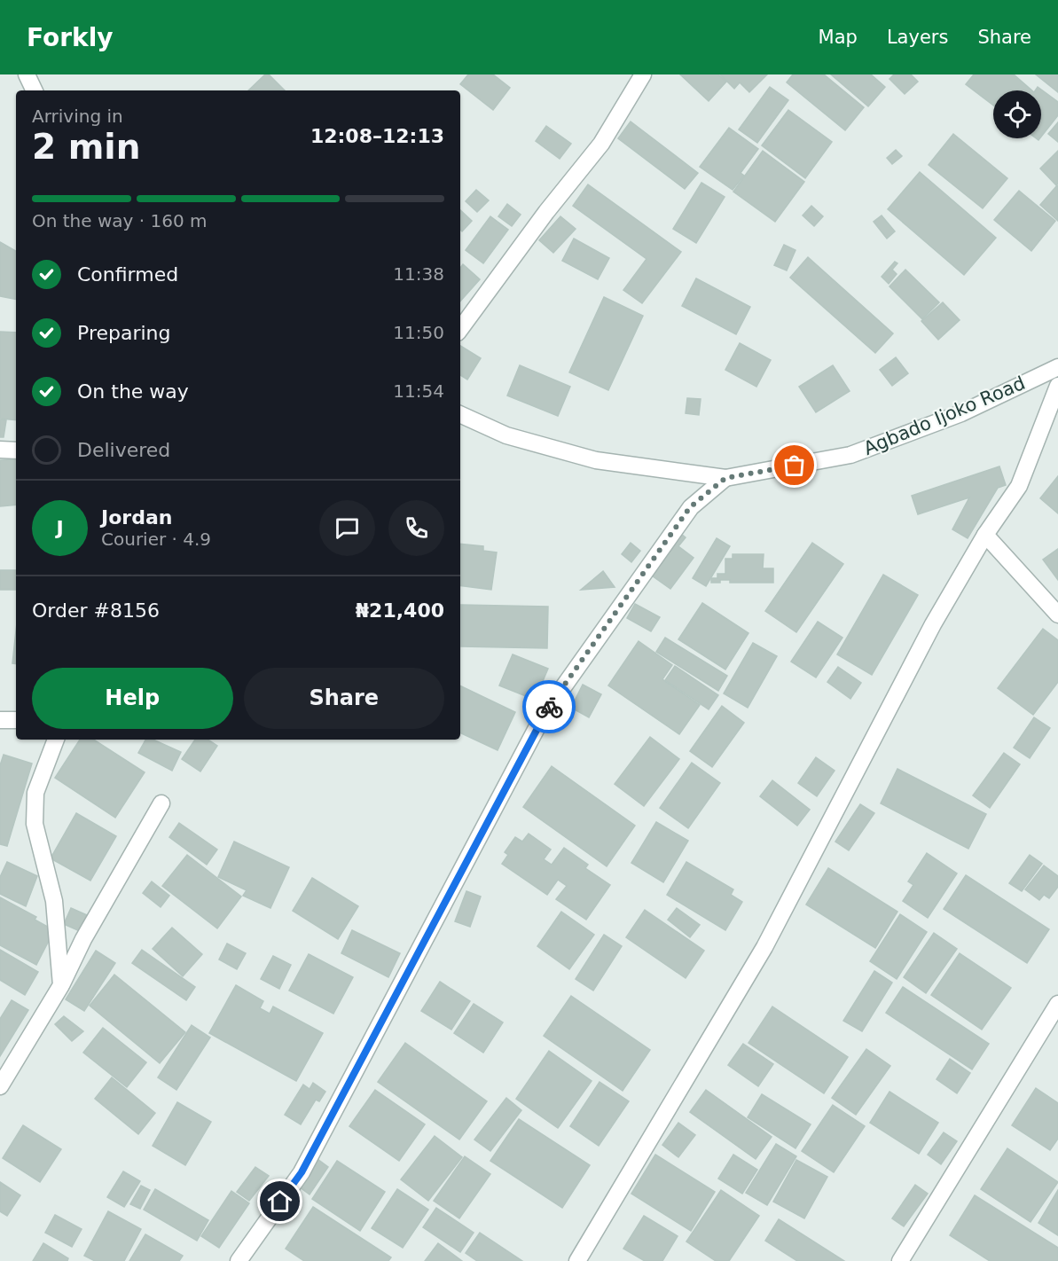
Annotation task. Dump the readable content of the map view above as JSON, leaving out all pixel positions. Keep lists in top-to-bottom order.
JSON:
{
  "streets": {
    "street": ["Agbado Ijoko Road"]
  },
  "page": {
    "header": "Forkly",
    "nav": ["Map", "Layers", "Share"],
    "heading": ["2 min", "Arriving in", "12:08–12:13"],
    "panel": [
      "Jordan",
      "Courier · 4.9",
      "Order #8156",
      "₦21,400"
    ],
    "bar": "On the way · 160 m",
    "list": [
      ["Confirmed", "11:38"],
      ["Preparing", "11:50"],
      ["On the way", "11:54"],
      "Delivered"
    ],
    "round": "J",
    "buttons": ["Help", "Share"]
  }
}
